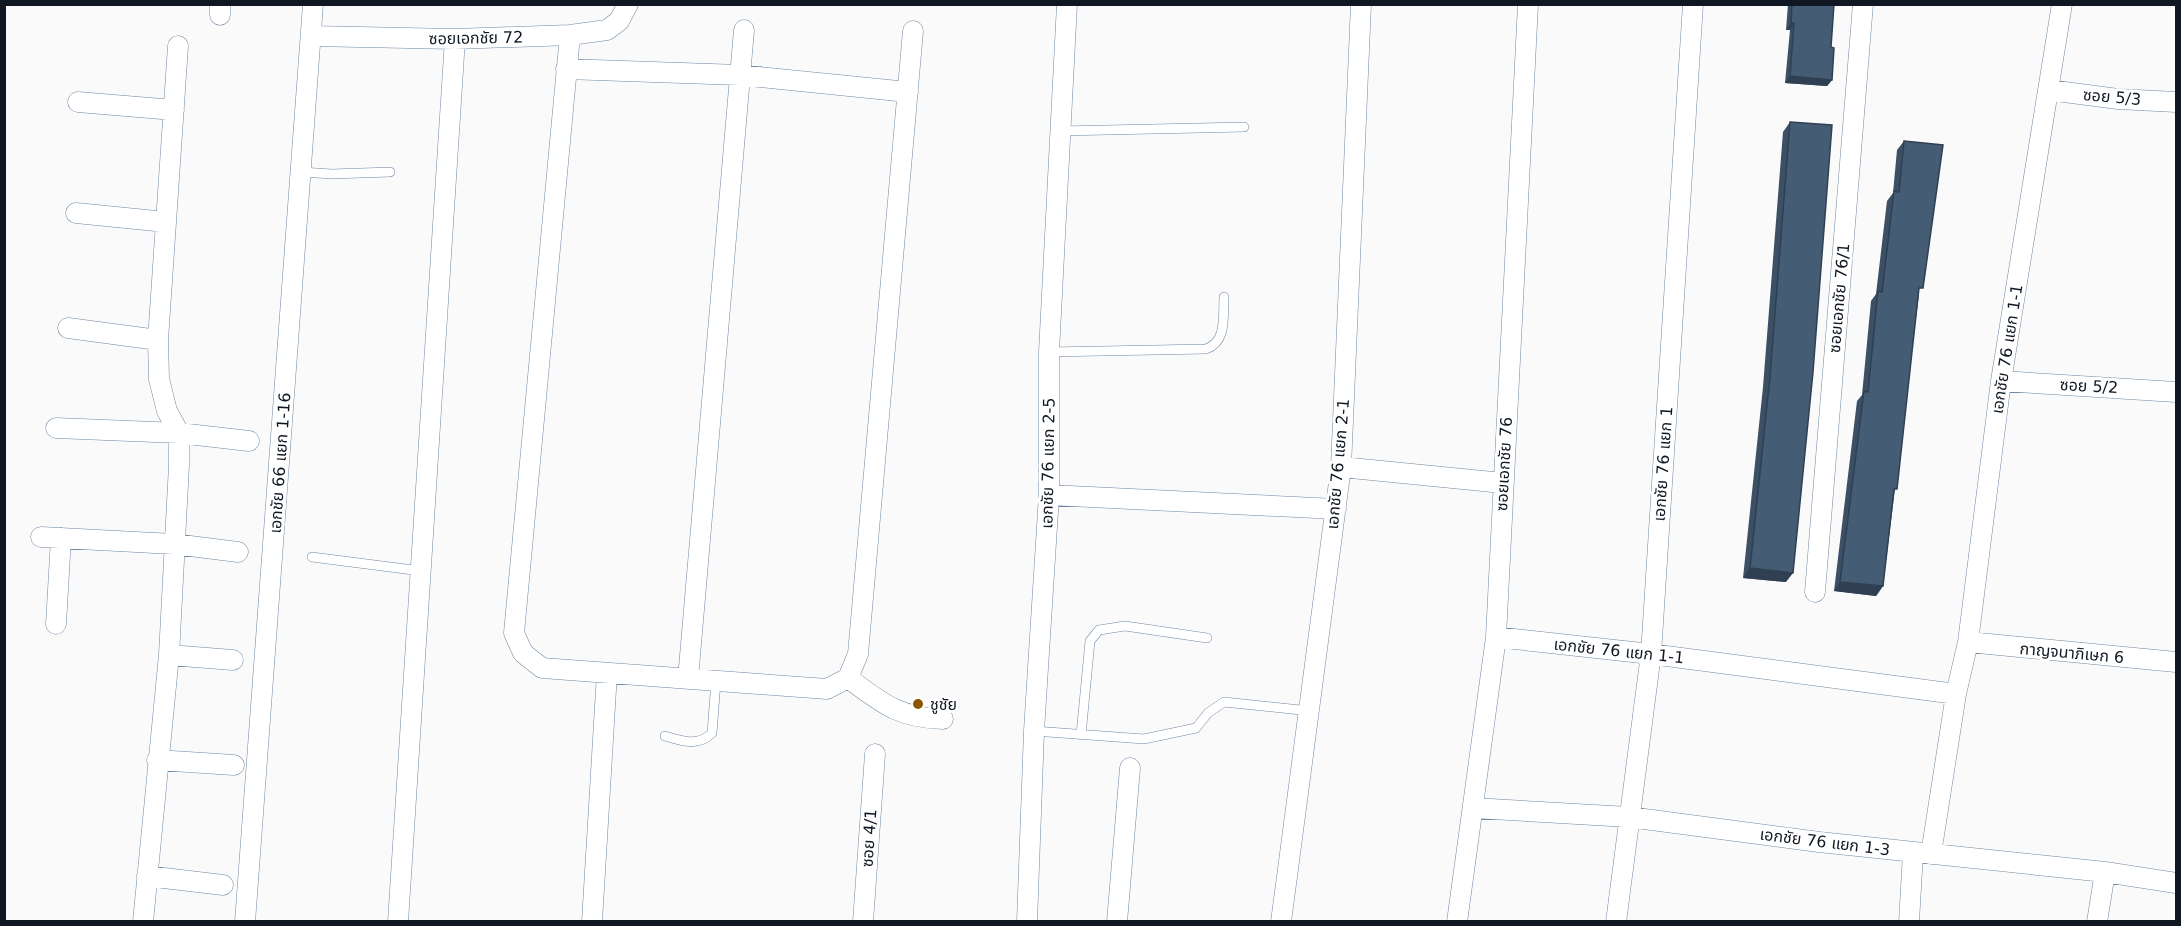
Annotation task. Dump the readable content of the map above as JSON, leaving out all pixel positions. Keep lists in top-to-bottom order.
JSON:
{
  "streets": {
    "street": [
      "ซอยเอกชัย 72",
      "ซอย 5/3",
      "ซอยเอกชัย 76/1",
      "เอกชัย 76 แยก 1-1",
      "ซอย 5/2",
      "เอกชัย 66 แยก 1-16",
      "เอกชัย 76 แยก 2-5",
      "เอกชัย 76 แยก 2-1",
      "ซอยเอกชัย 76",
      "เอกชัย 76 แยก 1",
      "กาญจนาภิเษก 6",
      "ซอย 4/1",
      "เอกชัย 76 แยก 1-3"
    ]
  },
  "crossings": [
    ["ซอยเอกชัย 72", "เอกชัย 66 แยก 1-16"],
    ["ซอย 5/3", "เอกชัย 76 แยก 1-1"],
    ["เอกชัย 76 แยก 1-1", "ซอย 5/2"],
    ["เอกชัย 76 แยก 1-1", "ซอยเอกชัย 76"],
    ["เอกชัย 76 แยก 1-1", "เอกชัย 76 แยก 1"],
    ["เอกชัย 76 แยก 1-1", "กาญจนาภิเษก 6"],
    ["เอกชัย 76 แยก 1-1", "เอกชัย 76 แยก 1-3"],
    ["ซอยเอกชัย 76", "เอกชัย 76 แยก 1-3"],
    ["เอกชัย 76 แยก 1", "เอกชัย 76 แยก 1-3"]
  ],
  "places": ["ชูชัย"]
}
